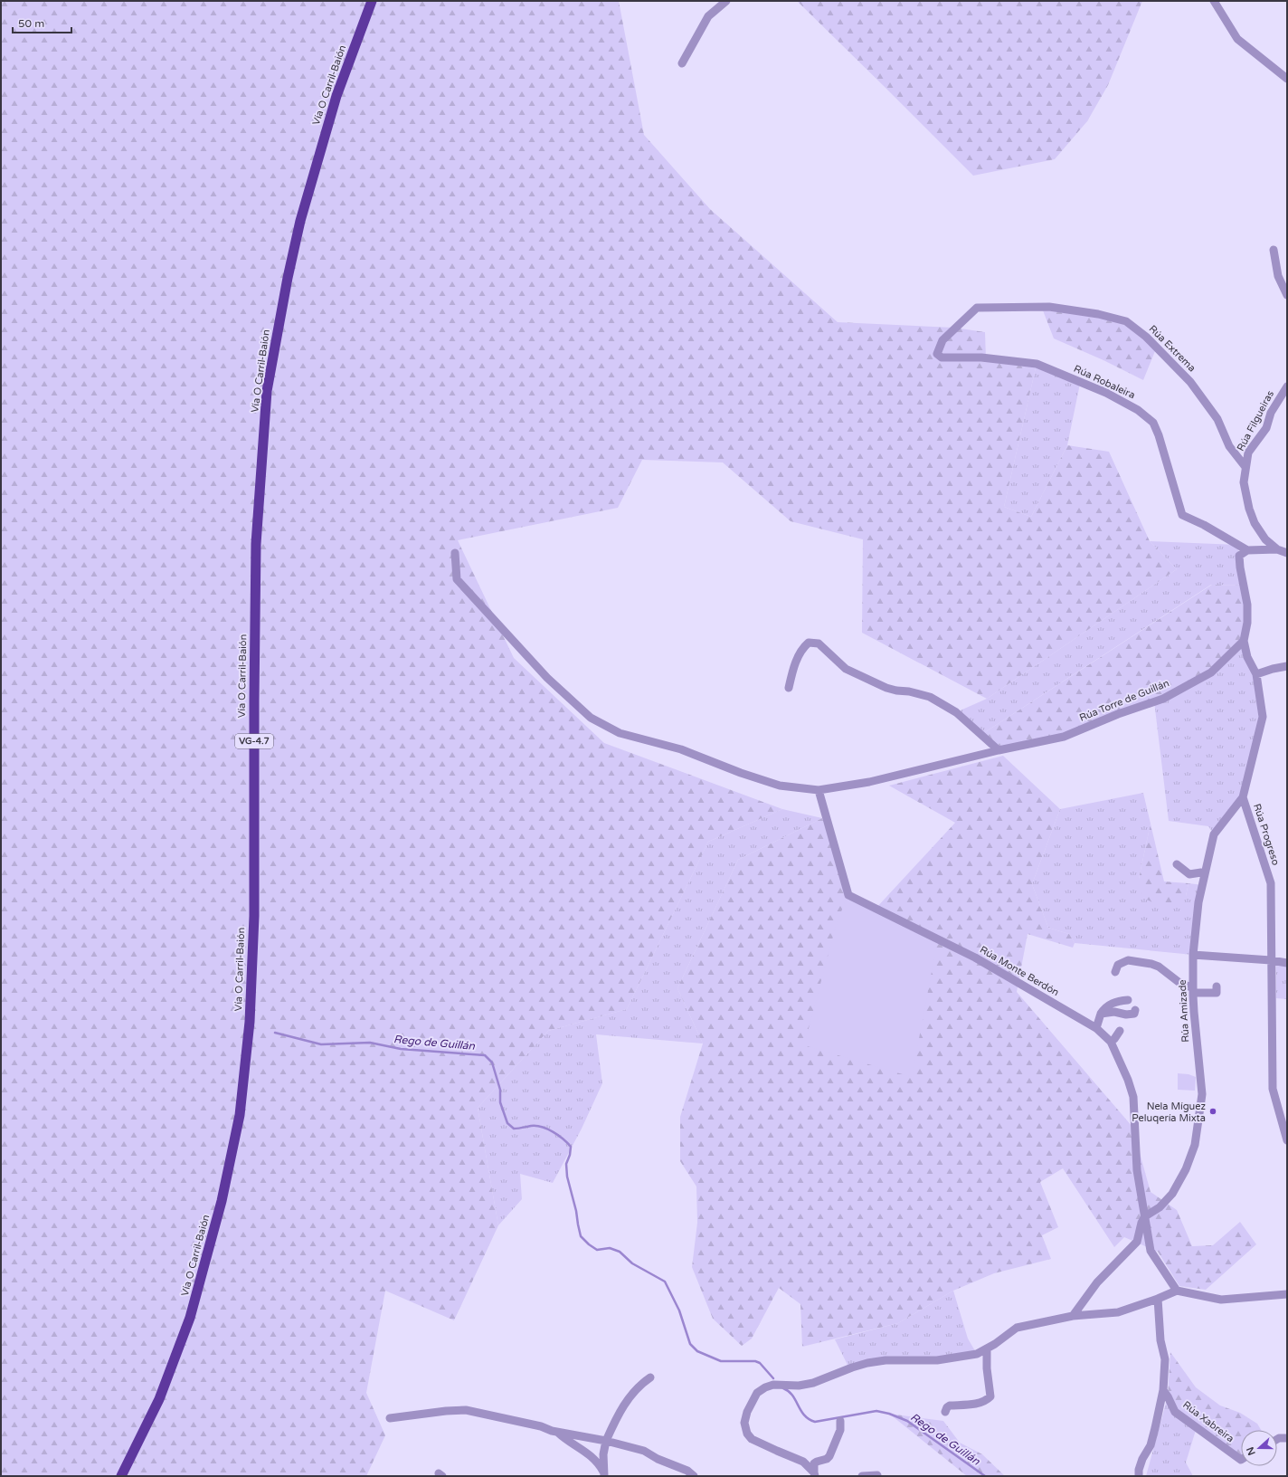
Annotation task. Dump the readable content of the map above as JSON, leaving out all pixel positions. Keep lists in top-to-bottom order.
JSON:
{
  "streets": {
    "highway": ["Vía O Carril-Baión", "VG-4.7"],
    "street": [
      "Rúa Extrema",
      "Rúa Robaleira",
      "Rúa Filgueiras",
      "Rúa Torre de Guillán",
      "Rúa Progreso",
      "Rúa Monte Berdón",
      "Rúa Amizade",
      "Rúa Xabreira"
    ]
  },
  "crossings": [
    ["Rúa Extrema", "Rúa Robaleira"],
    ["Rúa Extrema", "Rúa Filgueiras"],
    ["Rúa Torre de Guillán", "Rúa Monte Berdón"],
    ["Rúa Progreso", "Rúa Amizade"],
    ["Rúa Monte Berdón", "Rúa Amizade"]
  ],
  "water": ["Rego de Guillán"],
  "places": ["Nela Míguez Peluqería Mixta"],
  "scale_bar": "50 m",
  "north": "left"
}
